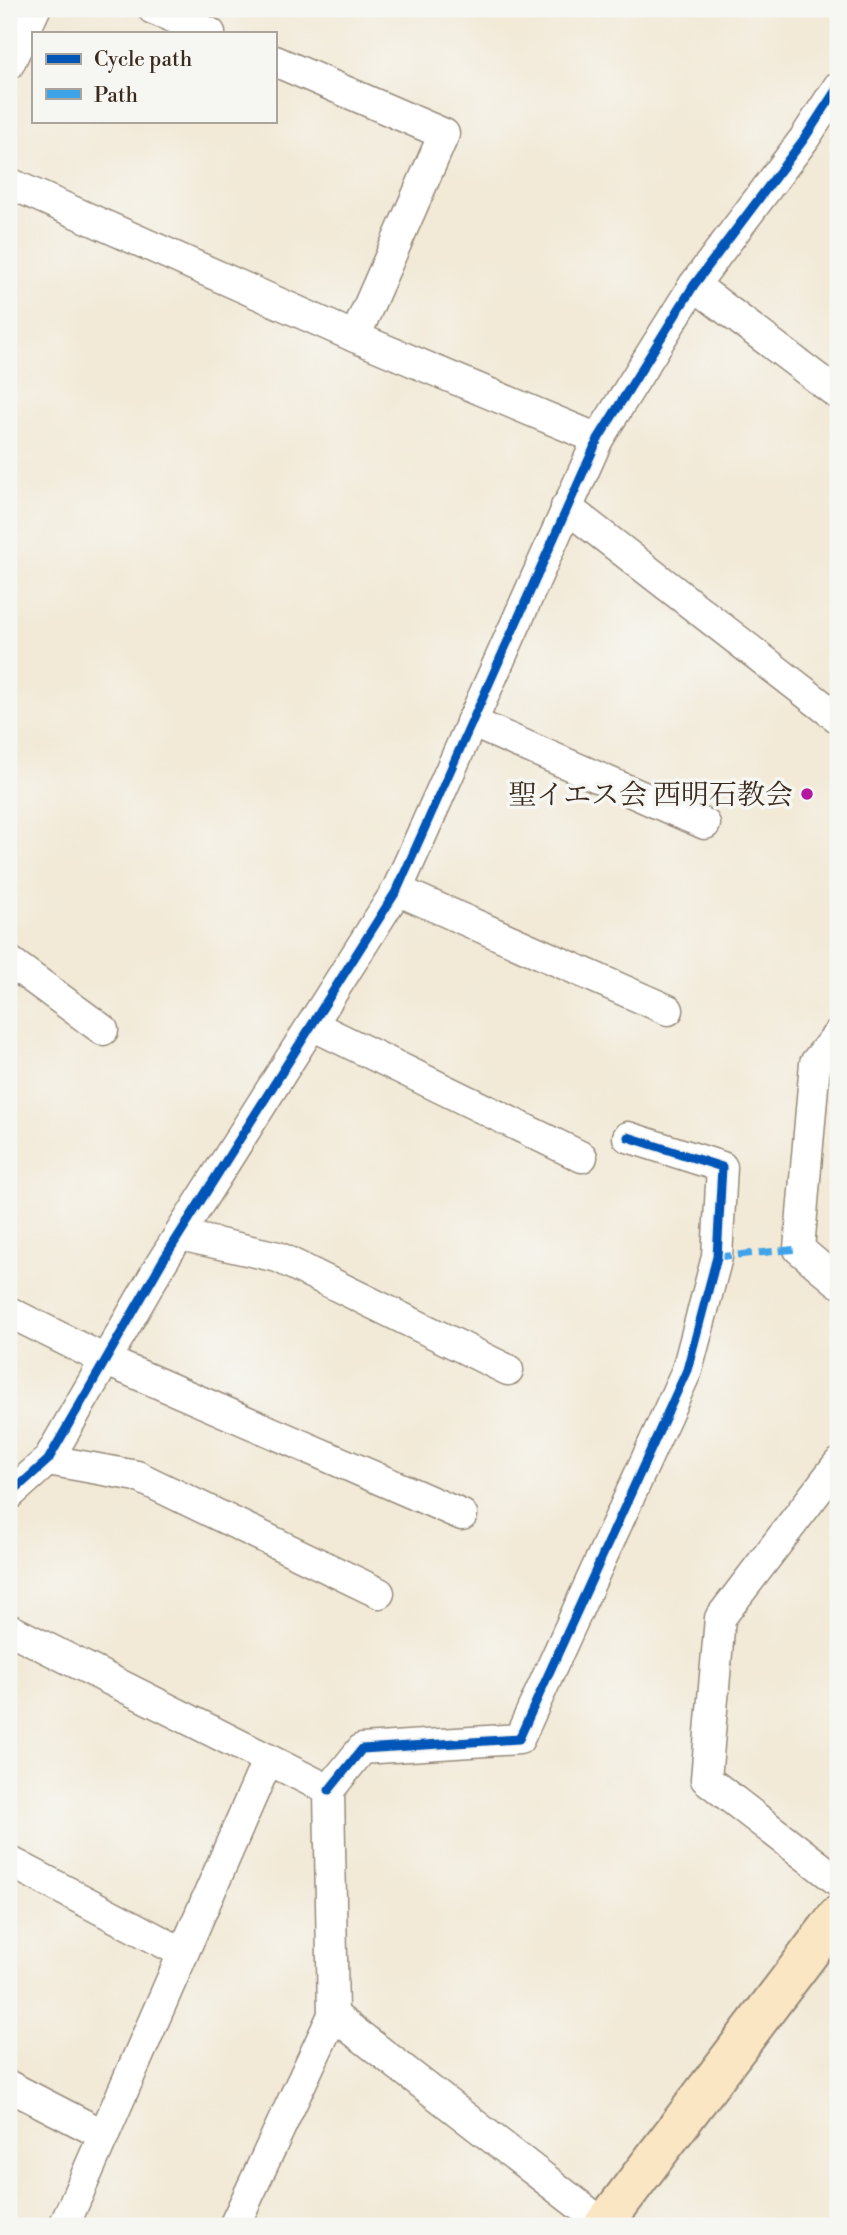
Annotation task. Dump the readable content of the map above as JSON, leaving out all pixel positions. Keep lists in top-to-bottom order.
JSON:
{
  "places": ["聖イエス会 西明石教会"],
  "legend": ["Cycle path", "Path"]
}
